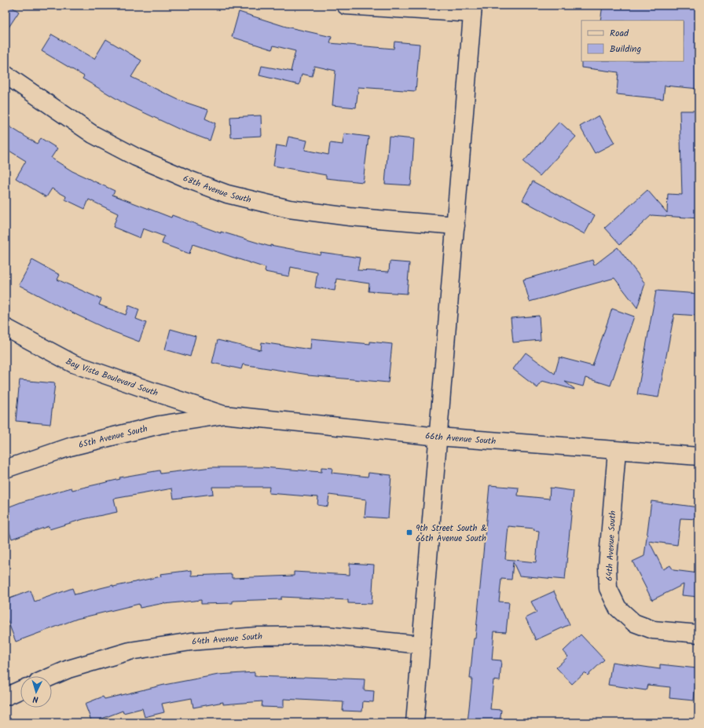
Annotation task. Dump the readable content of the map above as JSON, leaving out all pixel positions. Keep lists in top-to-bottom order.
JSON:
{
  "streets": {
    "street": [
      "68th Avenue South",
      "Bay Vista Boulevard South",
      "65th Avenue South",
      "66th Avenue South",
      "64th Avenue South"
    ]
  },
  "crossings": [
    ["Bay Vista Boulevard South", "65th Avenue South"],
    ["Bay Vista Boulevard South", "66th Avenue South"],
    ["65th Avenue South", "66th Avenue South"],
    ["66th Avenue South", "64th Avenue South"]
  ],
  "places": {
    "transit": ["9th Street South & 66th Avenue South"]
  },
  "legend": ["Road", "Building"],
  "north": "bottom"
}
